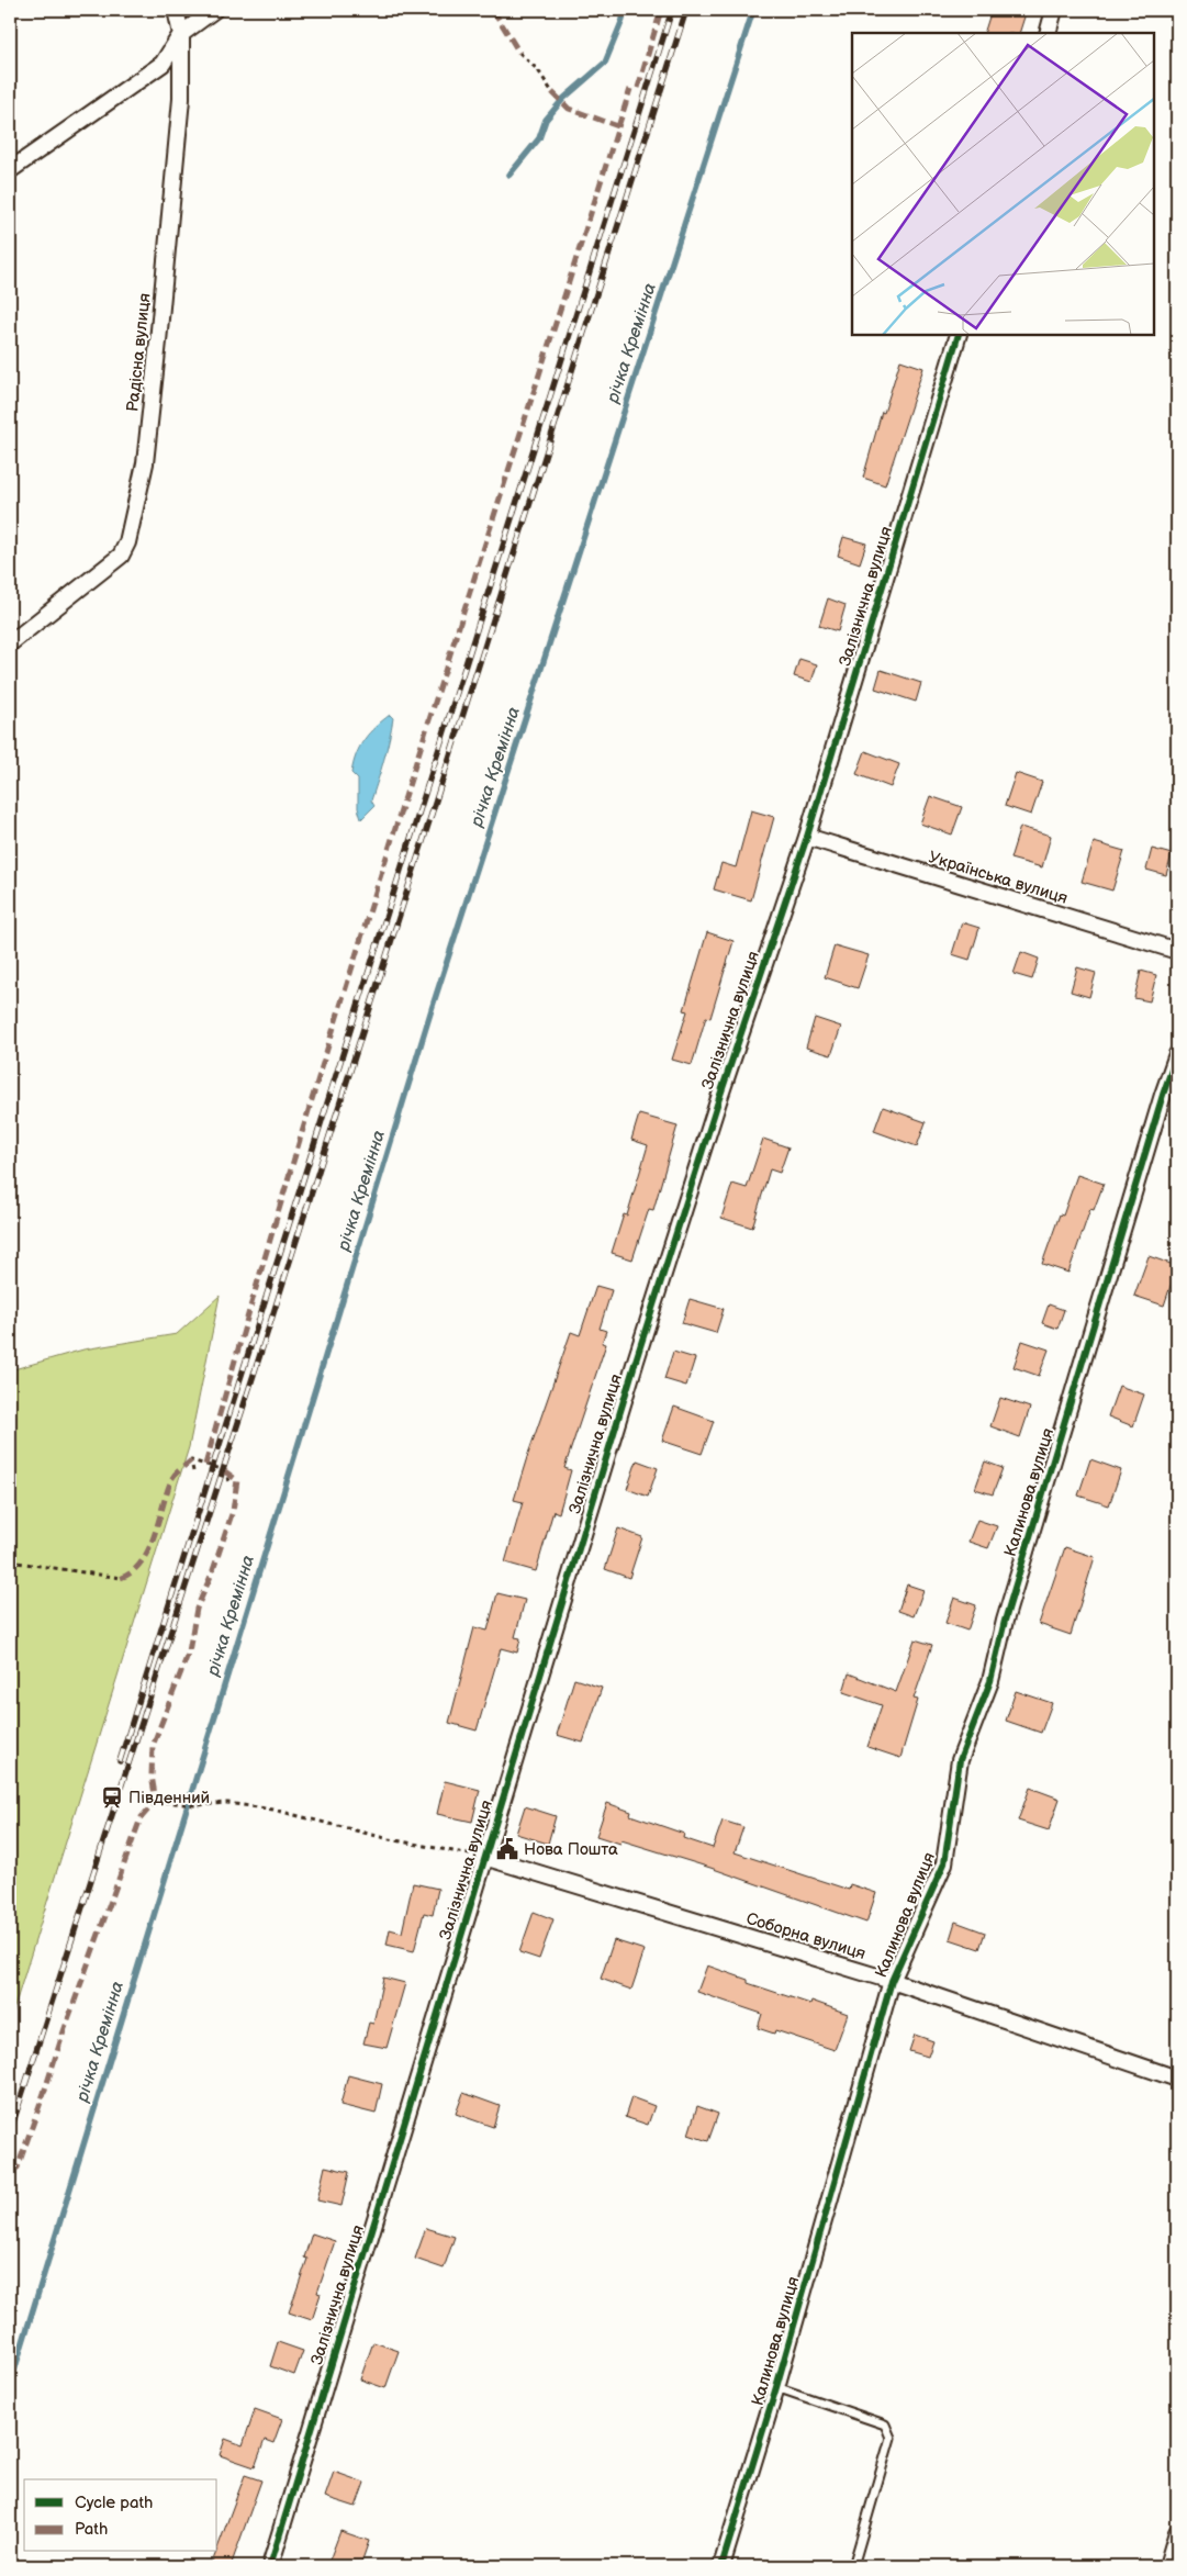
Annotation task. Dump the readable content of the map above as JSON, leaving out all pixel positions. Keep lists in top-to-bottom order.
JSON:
{
  "streets": {
    "street": [
      "Радісна вулиця",
      "Залізнична вулиця",
      "Українська вулиця",
      "Калинова вулиця",
      "Соборна вулиця"
    ]
  },
  "crossings": [
    ["Залізнична вулиця", "Українська вулиця"],
    ["Залізнична вулиця", "Соборна вулиця"],
    ["Калинова вулиця", "Соборна вулиця"]
  ],
  "water": ["річка Кремінна"],
  "places": {
    "station": ["Південний"],
    "public building": ["Нова Пошта"]
  },
  "legend": ["Cycle path", "Path"]
}
